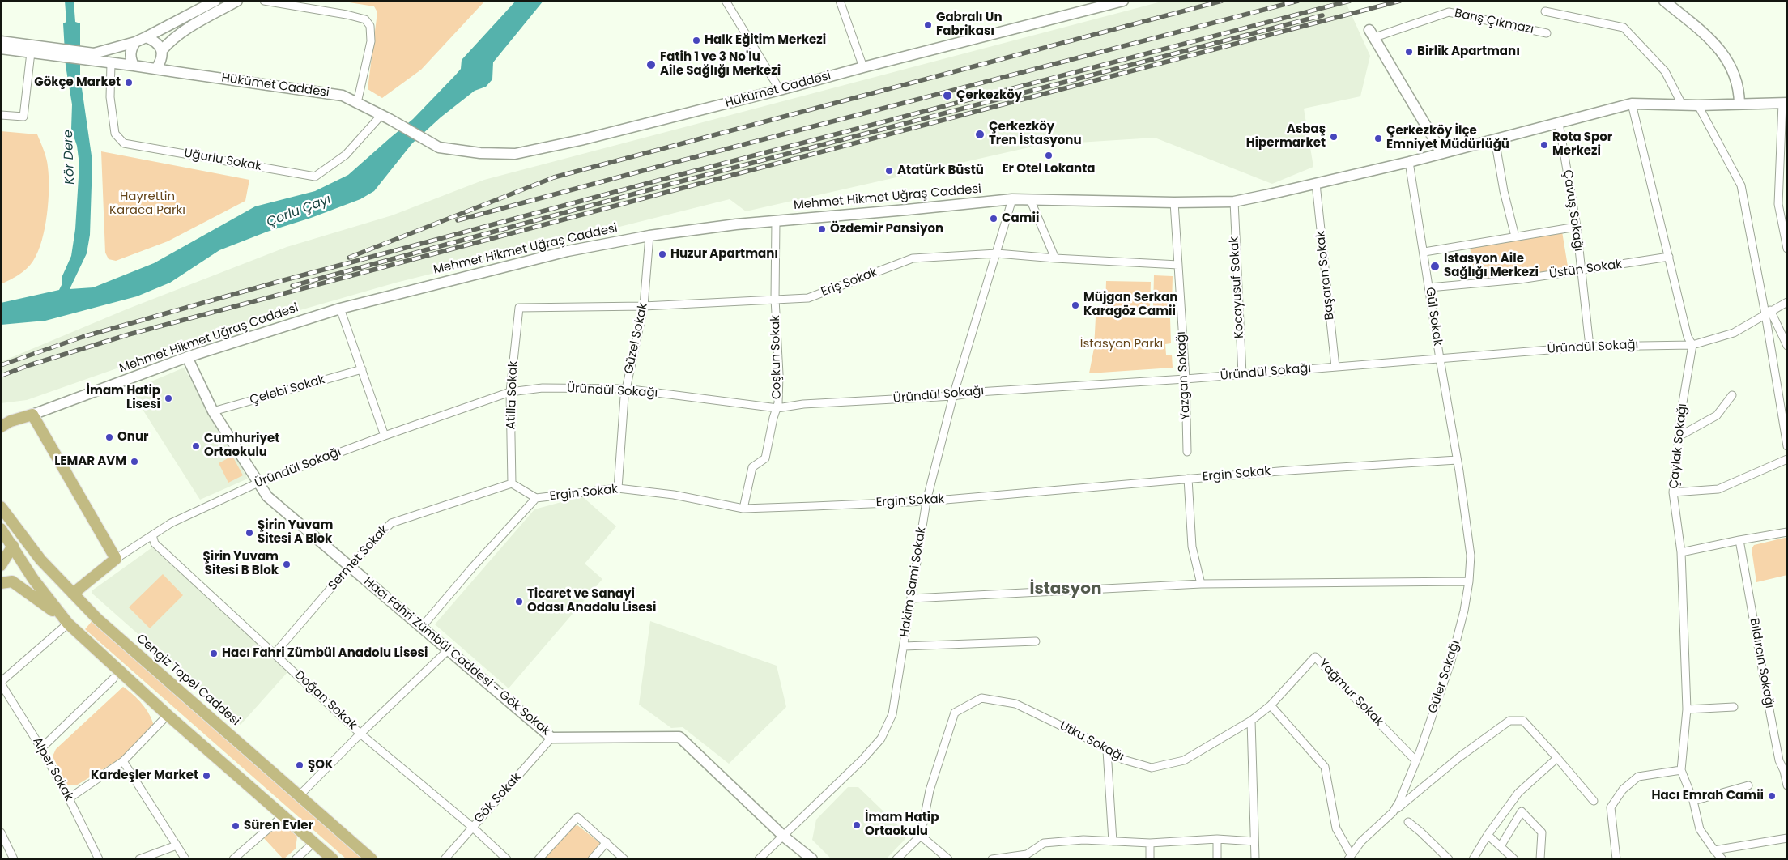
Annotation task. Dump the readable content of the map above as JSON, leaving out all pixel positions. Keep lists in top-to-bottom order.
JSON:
{
  "streets": {
    "main road": [
      "Hükümet Caddesi",
      "Mehmet Hikmet Uğraş Caddesi",
      "Hacı Fahri Zümbül Caddesi - Gök Sokak",
      "Cengiz Topel Caddesi"
    ],
    "street": [
      "Barış Çıkmazı",
      "Uğurlu Sokak",
      "Çavuş Sokağı",
      "Üstün Sokak",
      "Başaran Sokak",
      "Eriş Sokak",
      "Kocayusuf Sokak",
      "Gül Sokak",
      "Güzel Sokak",
      "Üründül Sokağı",
      "Coşkun Sokak",
      "Yazgan Sokağı",
      "Çelebi Sokak",
      "Atilla Sokak",
      "Çaylak Sokağı",
      "Ergin Sokak",
      "Sermet Sokak",
      "Hakim Sami Sokak",
      "Bıldırcın Sokağı",
      "Güler Sokağı",
      "Yağmur Sokak",
      "Doğan Sokak",
      "Utku Sokağı",
      "Alper Sokak",
      "Gök Sokak"
    ]
  },
  "crossings": [
    ["Hükümet Caddesi", "Uğurlu Sokak"],
    ["Mehmet Hikmet Uğraş Caddesi", "Çavuş Sokağı"],
    ["Mehmet Hikmet Uğraş Caddesi", "Başaran Sokak"],
    ["Mehmet Hikmet Uğraş Caddesi", "Kocayusuf Sokak"],
    ["Mehmet Hikmet Uğraş Caddesi", "Gül Sokak"],
    ["Mehmet Hikmet Uğraş Caddesi", "Güzel Sokak"],
    ["Mehmet Hikmet Uğraş Caddesi", "Coşkun Sokak"],
    ["Mehmet Hikmet Uğraş Caddesi", "Yazgan Sokağı"],
    ["Mehmet Hikmet Uğraş Caddesi", "Hakim Sami Sokak"],
    ["Mehmet Hikmet Uğraş Caddesi", "Hacı Fahri Zümbül Caddesi - Gök Sokak"],
    ["Çavuş Sokağı", "Üstün Sokak"],
    ["Çavuş Sokağı", "Üründül Sokağı"],
    ["Üstün Sokak", "Gül Sokak"],
    ["Başaran Sokak", "Üründül Sokağı"],
    ["Eriş Sokak", "Güzel Sokak"],
    ["Eriş Sokak", "Coşkun Sokak"],
    ["Eriş Sokak", "Yazgan Sokağı"],
    ["Eriş Sokak", "Atilla Sokak"],
    ["Eriş Sokak", "Hakim Sami Sokak"],
    ["Kocayusuf Sokak", "Üründül Sokağı"],
    ["Gül Sokak", "Üründül Sokağı"],
    ["Gül Sokak", "Ergin Sokak"],
    ["Gül Sokak", "Güler Sokağı"],
    ["Güzel Sokak", "Üründül Sokağı"],
    ["Güzel Sokak", "Ergin Sokak"],
    ["Üründül Sokağı", "Coşkun Sokak"],
    ["Üründül Sokağı", "Yazgan Sokağı"],
    ["Üründül Sokağı", "Atilla Sokak"],
    ["Üründül Sokağı", "Çaylak Sokağı"],
    ["Üründül Sokağı", "Hakim Sami Sokak"],
    ["Üründül Sokağı", "Hacı Fahri Zümbül Caddesi - Gök Sokak"],
    ["Üründül Sokağı", "Doğan Sokak"],
    ["Coşkun Sokak", "Ergin Sokak"],
    ["Çelebi Sokak", "Hacı Fahri Zümbül Caddesi - Gök Sokak"],
    ["Atilla Sokak", "Sermet Sokak"],
    ["Ergin Sokak", "Hakim Sami Sokak"],
    ["Ergin Sokak", "Hacı Fahri Zümbül Caddesi - Gök Sokak"],
    ["Sermet Sokak", "Hacı Fahri Zümbül Caddesi - Gök Sokak"],
    ["Sermet Sokak", "Doğan Sokak"],
    ["Hakim Sami Sokak", "Hacı Fahri Zümbül Caddesi - Gök Sokak"],
    ["Hacı Fahri Zümbül Caddesi - Gök Sokak", "Gök Sokak"],
    ["Güler Sokağı", "Yağmur Sokak"],
    ["Yağmur Sokak", "Utku Sokağı"],
    ["Doğan Sokak", "Gök Sokak"]
  ],
  "districts": ["İstasyon"],
  "water": ["Kör Dere", "Çorlu Çayı"],
  "parks": ["Hayrettin Karaca Parkı", "İstasyon Parkı"],
  "places": [
    "Gabralı Un Fabrikası",
    "Halk Eğitim Merkezi",
    "Birlik Apartmanı",
    "Fatih 1 ve 3 No'lu Aile Sağlığı Merkezi",
    "Gökçe Market",
    "Çerkezköy",
    "Çerkezköy Tren İstasyonu",
    "Asbaş Hipermarket",
    "Çerkezköy İlçe Emniyet Müdürlüğü",
    "Rota Spor Merkezi",
    "Er Otel Lokanta",
    "Atatürk Büstü",
    "Camii",
    "Özdemir Pansiyon",
    "Huzur Apartmanı",
    "Istasyon Aile Sağlığı Merkezi",
    "Müjgan Serkan Karagöz Camii",
    "İmam Hatip Lisesi",
    "Onur",
    "Cumhuriyet Ortaokulu",
    "LEMAR AVM",
    "Şirin Yuvam Sitesi A Blok",
    "Şirin Yuvam Sitesi B Blok",
    "Ticaret ve Sanayi Odası Anadolu Lisesi",
    "Hacı Fahri Zümbül Anadolu Lisesi",
    "ŞOK",
    "Kardeşler Market",
    "Hacı Emrah Camii",
    "İmam Hatip Ortaokulu",
    "Süren Evler"
  ]
}
